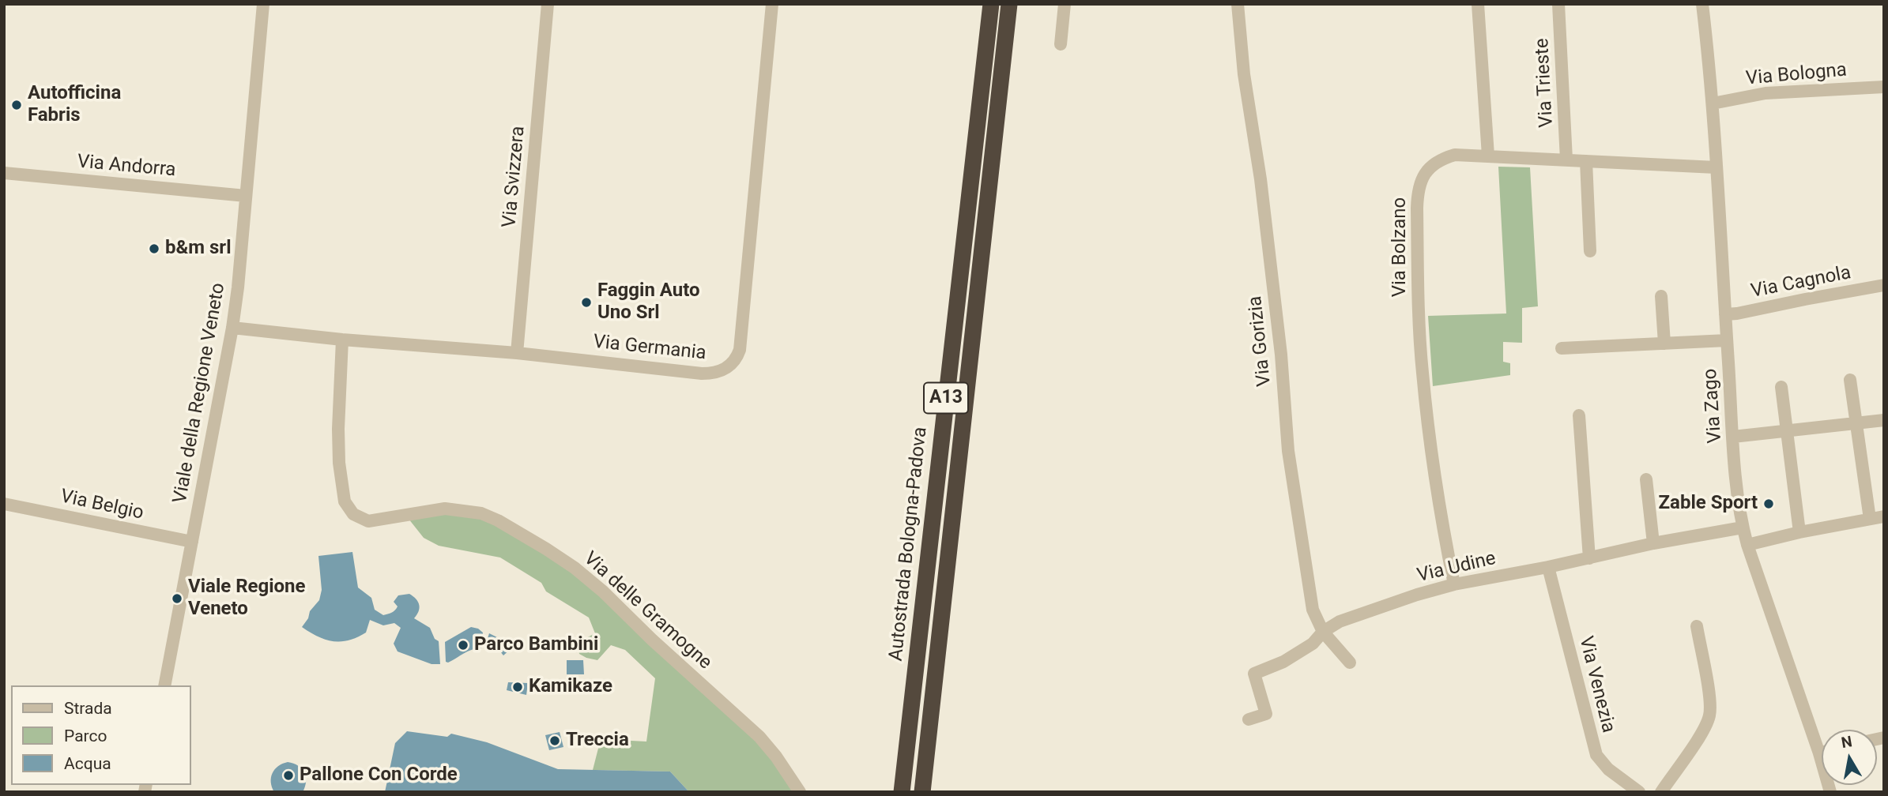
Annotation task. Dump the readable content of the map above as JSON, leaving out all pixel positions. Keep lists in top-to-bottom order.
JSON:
{
  "streets": {
    "highway": ["A13", "Autostrada Bologna-Padova"],
    "street": [
      "Via Bologna",
      "Via Trieste",
      "Via Andorra",
      "Via Svizzera",
      "Via Bolzano",
      "Via Cagnola",
      "Via Gorizia",
      "Via Germania",
      "Viale della Regione Veneto",
      "Via Zago",
      "Via Belgio",
      "Via Udine",
      "Via delle Gramogne",
      "Via Venezia"
    ]
  },
  "crossings": [
    ["Via Bologna", "Via Zago"],
    ["Via Trieste", "Via Bolzano"],
    ["Via Andorra", "Viale della Regione Veneto"],
    ["Via Svizzera", "Via Germania"],
    ["Via Bolzano", "Via Zago"],
    ["Via Bolzano", "Via Udine"],
    ["Via Cagnola", "Via Zago"],
    ["Via Gorizia", "Via Udine"],
    ["Via Germania", "Viale della Regione Veneto"],
    ["Via Germania", "Via delle Gramogne"],
    ["Viale della Regione Veneto", "Via Belgio"],
    ["Via Zago", "Via Udine"],
    ["Via Udine", "Via Venezia"]
  ],
  "places": [
    "Autofficina Fabris",
    "b&m srl",
    "Faggin Auto Uno Srl",
    "Zable Sport",
    "Viale Regione Veneto",
    "Parco Bambini",
    "Kamikaze",
    "Treccia",
    "Pallone Con Corde"
  ],
  "legend": ["Strada", "Parco", "Acqua"],
  "north": "top"
}
